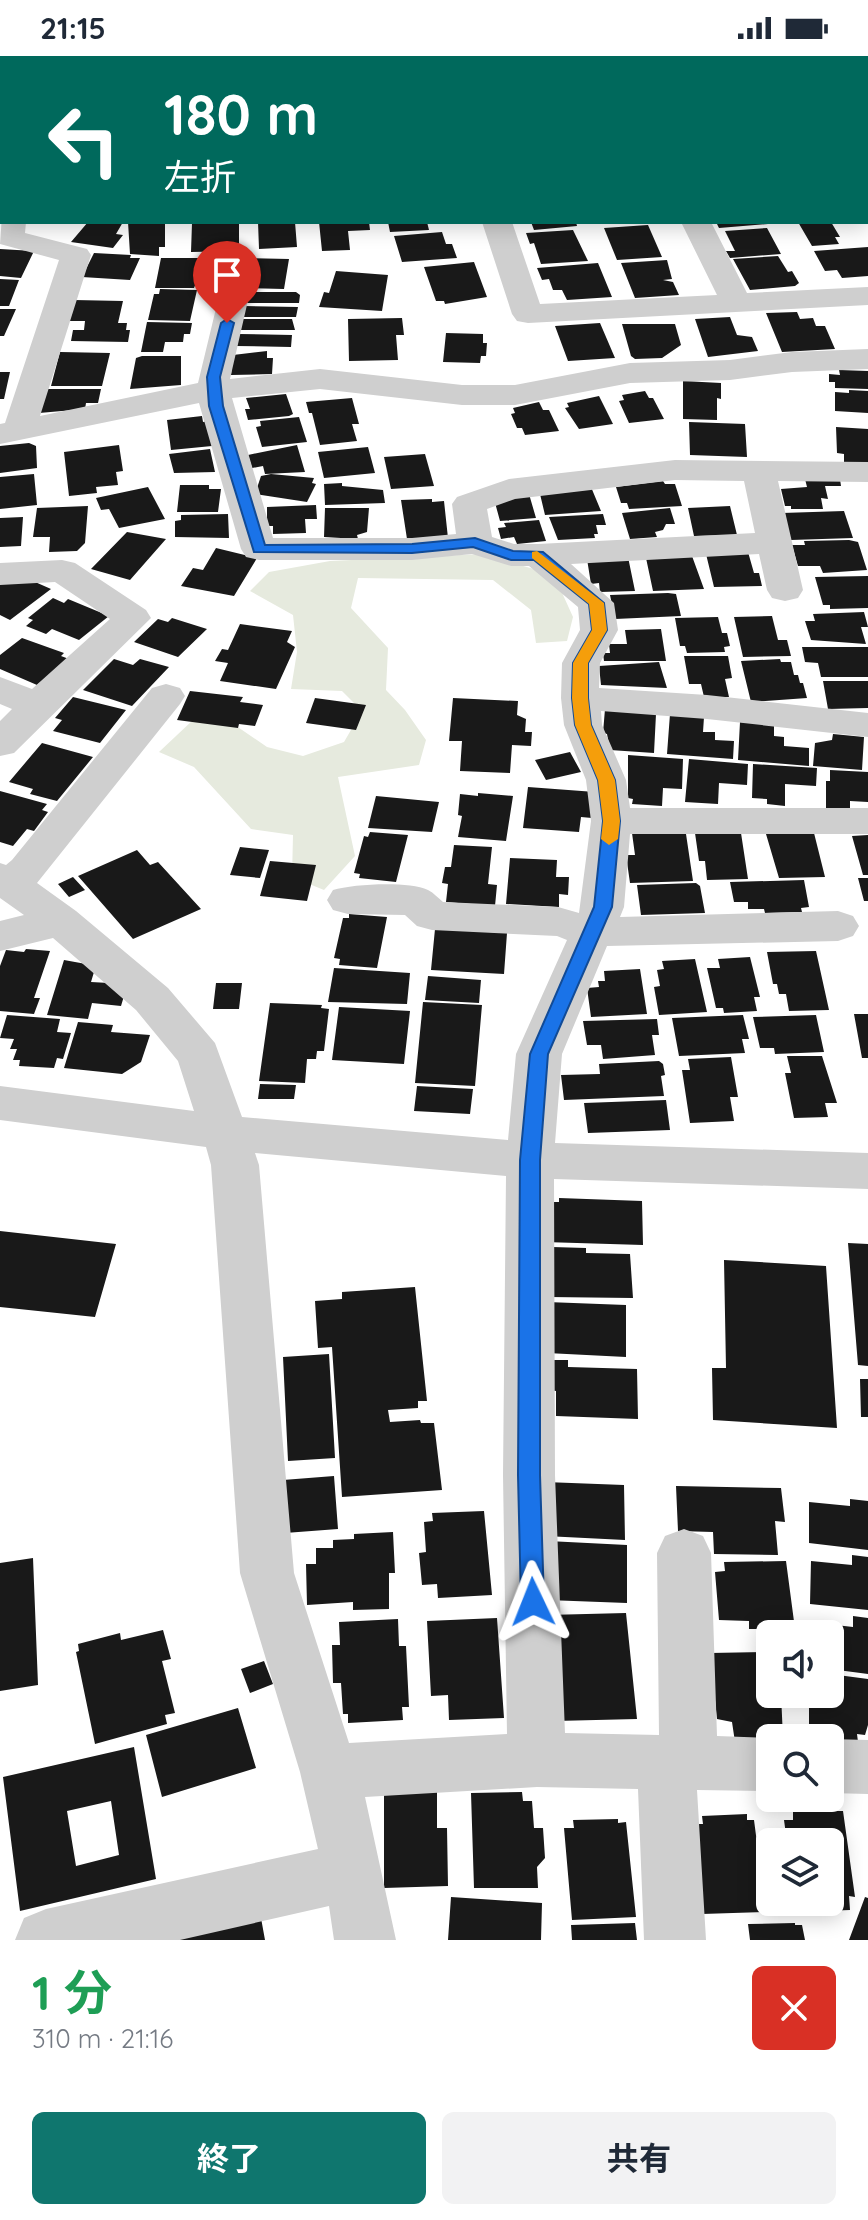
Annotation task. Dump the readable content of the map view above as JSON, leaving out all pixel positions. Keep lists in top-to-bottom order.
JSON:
{
  "page": {
    "status": "21:15",
    "turn": ["180 m", "左折"],
    "heading": ["1 分", "310 m · 21:16"],
    "buttons": ["終了", "共有"]
  }
}
